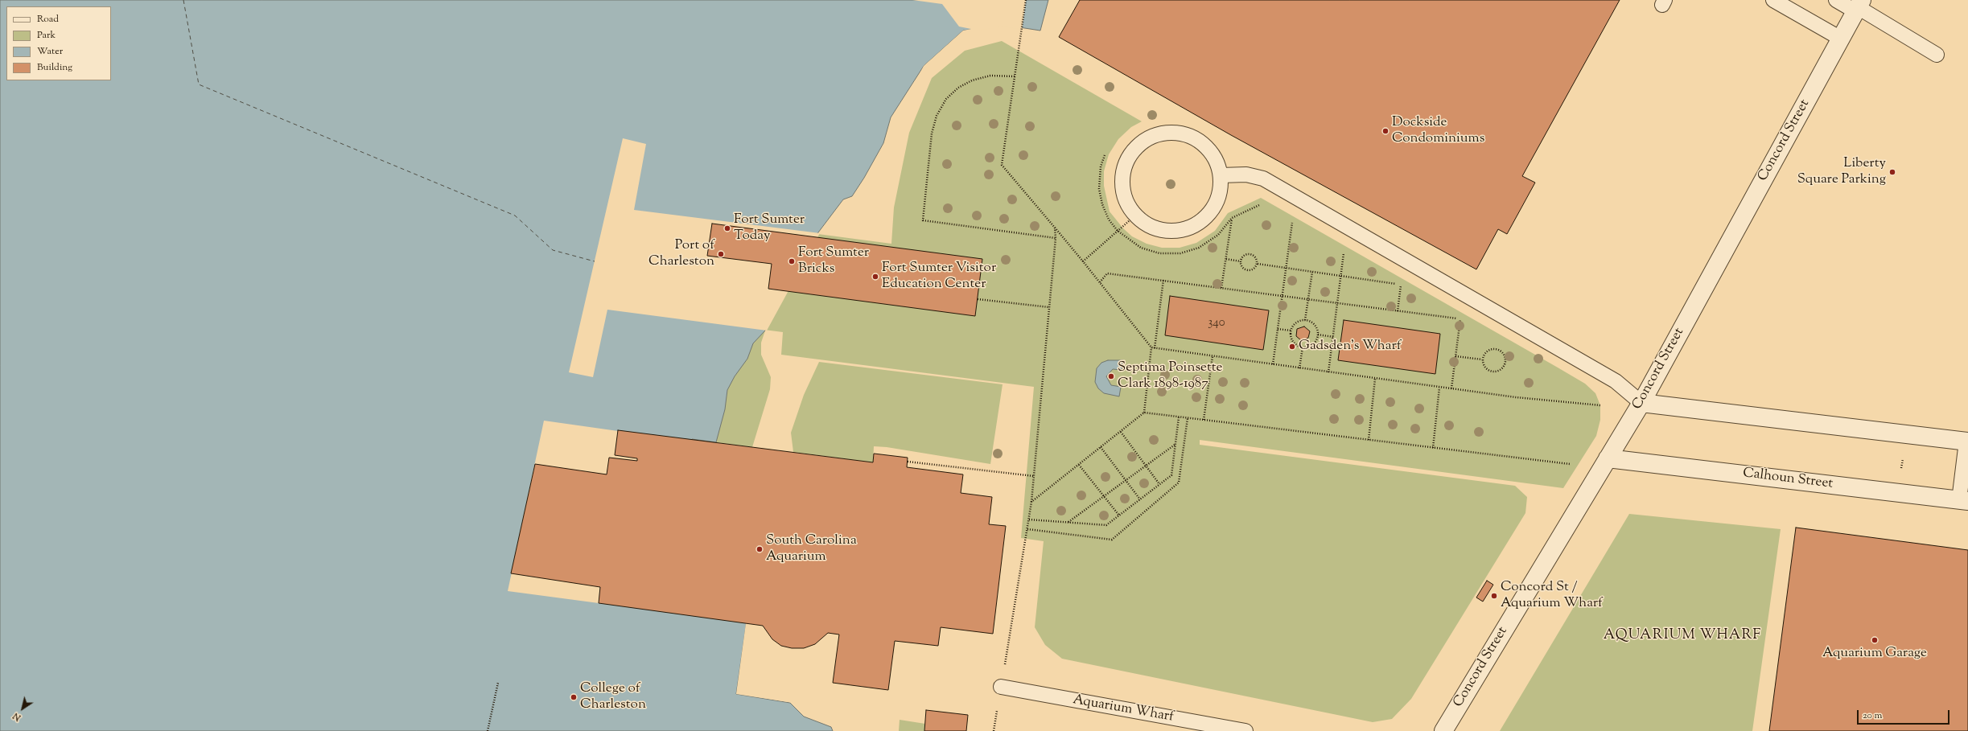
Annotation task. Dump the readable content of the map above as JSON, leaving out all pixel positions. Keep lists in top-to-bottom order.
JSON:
{
  "streets": {
    "street": ["Concord Street", "Calhoun Street"],
    "lane": ["Aquarium Wharf"]
  },
  "crossings": [
    ["Concord Street", "Calhoun Street"]
  ],
  "districts": ["AQUARIUM WHARF"],
  "places": [
    "Dockside Condominiums",
    "Liberty Square Parking",
    "Fort Sumter Today",
    "Port of Charleston",
    "Fort Sumter Bricks",
    "Fort Sumter Visitor Education Center",
    "Gadsden's Wharf",
    "Septima Poinsette Clark 1898-1987",
    "South Carolina Aquarium",
    "Concord St / Aquarium Wharf",
    "Aquarium Garage",
    "College of Charleston"
  ],
  "house_numbers": ["340"],
  "legend": [
    "Road",
    "Park",
    "Water",
    "Building"
  ],
  "scale_bar": "20 m",
  "north": "bottom left"
}
